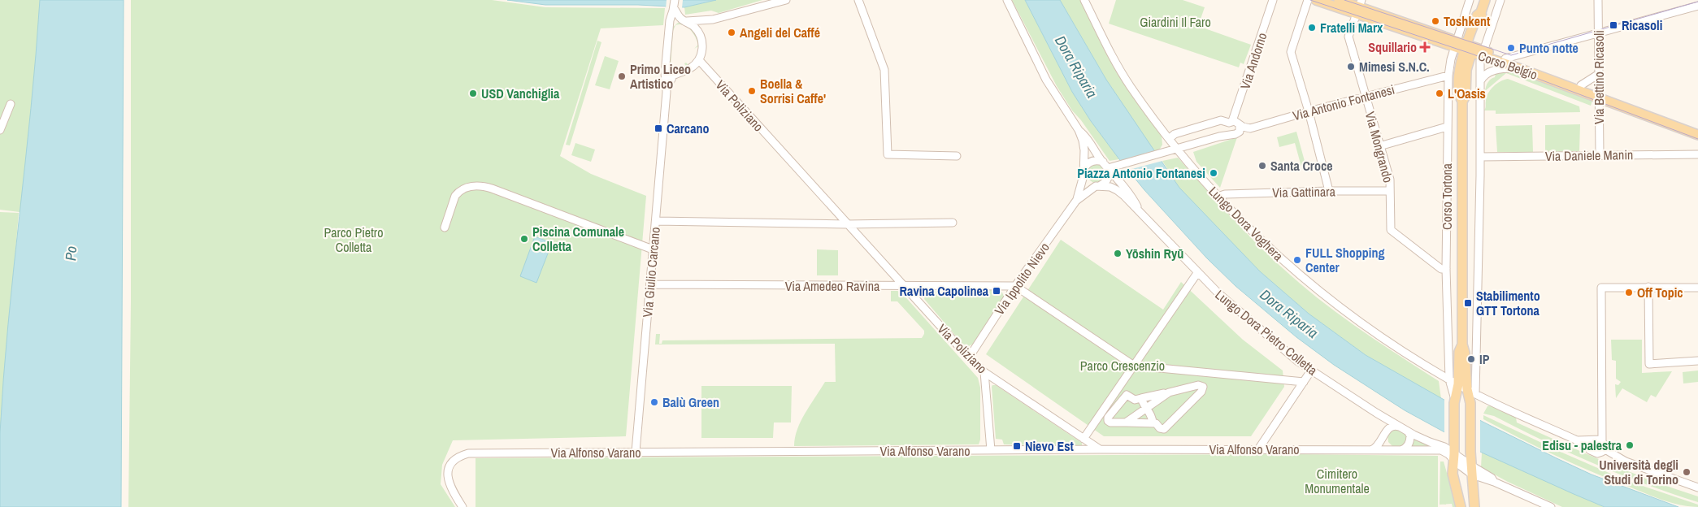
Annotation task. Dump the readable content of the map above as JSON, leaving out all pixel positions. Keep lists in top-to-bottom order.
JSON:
{
  "streets": {
    "main road": ["Corso Belgio", "Corso Tortona"],
    "street": [
      "Via Andorno",
      "Via Bettino Ricasoli",
      "Via Antonio Fontanesi",
      "Via Poliziano",
      "Via Mongrando",
      "Via Daniele Manin",
      "Via Gattinara",
      "Lungo Dora Voghera",
      "Via Giulio Carcano",
      "Via Ippolito Nievo",
      "Via Amedeo Ravina",
      "Lungo Dora Pietro Colletta",
      "Via Alfonso Varano"
    ]
  },
  "crossings": [
    ["Via Andorno", "Via Antonio Fontanesi"],
    ["Corso Belgio", "Via Bettino Ricasoli"],
    ["Corso Belgio", "Via Mongrando"],
    ["Corso Belgio", "Corso Tortona"],
    ["Via Bettino Ricasoli", "Via Daniele Manin"],
    ["Via Antonio Fontanesi", "Via Mongrando"],
    ["Via Antonio Fontanesi", "Corso Tortona"],
    ["Via Poliziano", "Via Giulio Carcano"],
    ["Via Poliziano", "Via Ippolito Nievo"],
    ["Via Poliziano", "Via Amedeo Ravina"],
    ["Via Poliziano", "Via Alfonso Varano"],
    ["Via Mongrando", "Via Gattinara"],
    ["Via Mongrando", "Corso Tortona"],
    ["Via Daniele Manin", "Corso Tortona"],
    ["Via Gattinara", "Lungo Dora Voghera"],
    ["Corso Tortona", "Lungo Dora Voghera"],
    ["Via Giulio Carcano", "Via Amedeo Ravina"],
    ["Via Giulio Carcano", "Via Alfonso Varano"],
    ["Via Ippolito Nievo", "Via Amedeo Ravina"],
    ["Via Ippolito Nievo", "Lungo Dora Pietro Colletta"],
    ["Lungo Dora Pietro Colletta", "Via Alfonso Varano"]
  ],
  "water": ["Dora Riparia", "Po"],
  "parks": [
    "Giardini Il Faro",
    "Parco Pietro Colletta",
    "Parco Crescenzio",
    "Cimitero Monumentale"
  ],
  "places": {
    "other": [
      "Toshkent",
      "Fratelli Marx",
      "Angeli del Caffé",
      "Punto notte",
      "Mimesi S.N.C.",
      "Primo Liceo Artistico",
      "Boella & Sorrisi Caffe'",
      "USD Vanchiglia",
      "L'Oasis",
      "Santa Croce",
      "Piazza Antonio Fontanesi",
      "Piscina Comunale Colletta",
      "Yōshin Ryū",
      "FULL Shopping Center",
      "Off Topic",
      "IP",
      "Balù Green",
      "Edisu - palestra",
      "Università degli Studi di Torino"
    ],
    "transit": [
      "Ricasoli",
      "Carcano",
      "Ravina Capolinea",
      "Stabilimento GTT Tortona",
      "Nievo Est"
    ],
    "health": ["Squillario"]
  }
}
